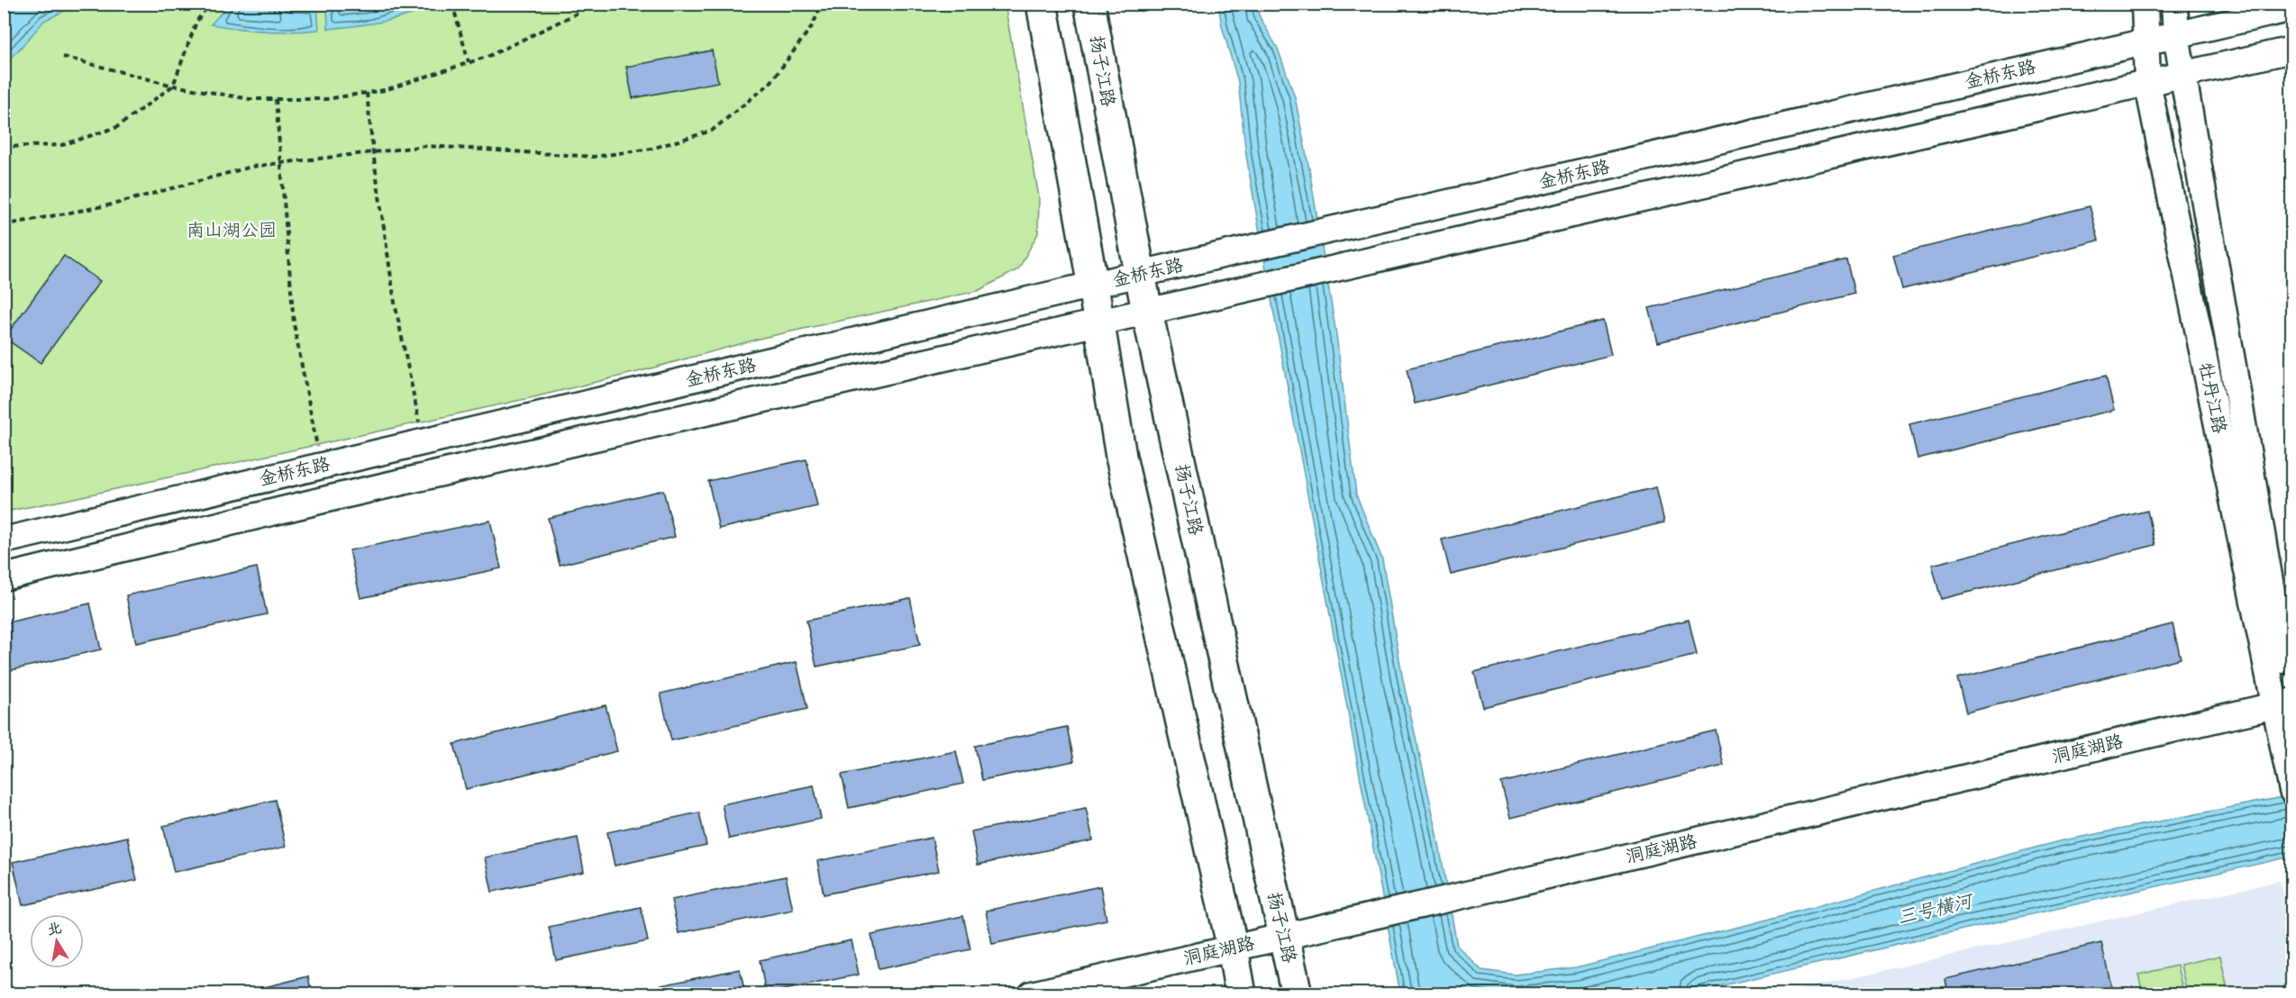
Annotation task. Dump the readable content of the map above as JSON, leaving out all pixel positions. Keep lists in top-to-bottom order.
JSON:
{
  "streets": {
    "main road": ["扬子江路"],
    "street": ["金桥东路", "牡丹江路", "洞庭湖路"]
  },
  "crossings": [
    ["扬子江路", "金桥东路"],
    ["扬子江路", "洞庭湖路"],
    ["金桥东路", "牡丹江路"],
    ["牡丹江路", "洞庭湖路"]
  ],
  "water": ["三号横河"],
  "parks": ["南山湖公园"],
  "north": "top"
}
